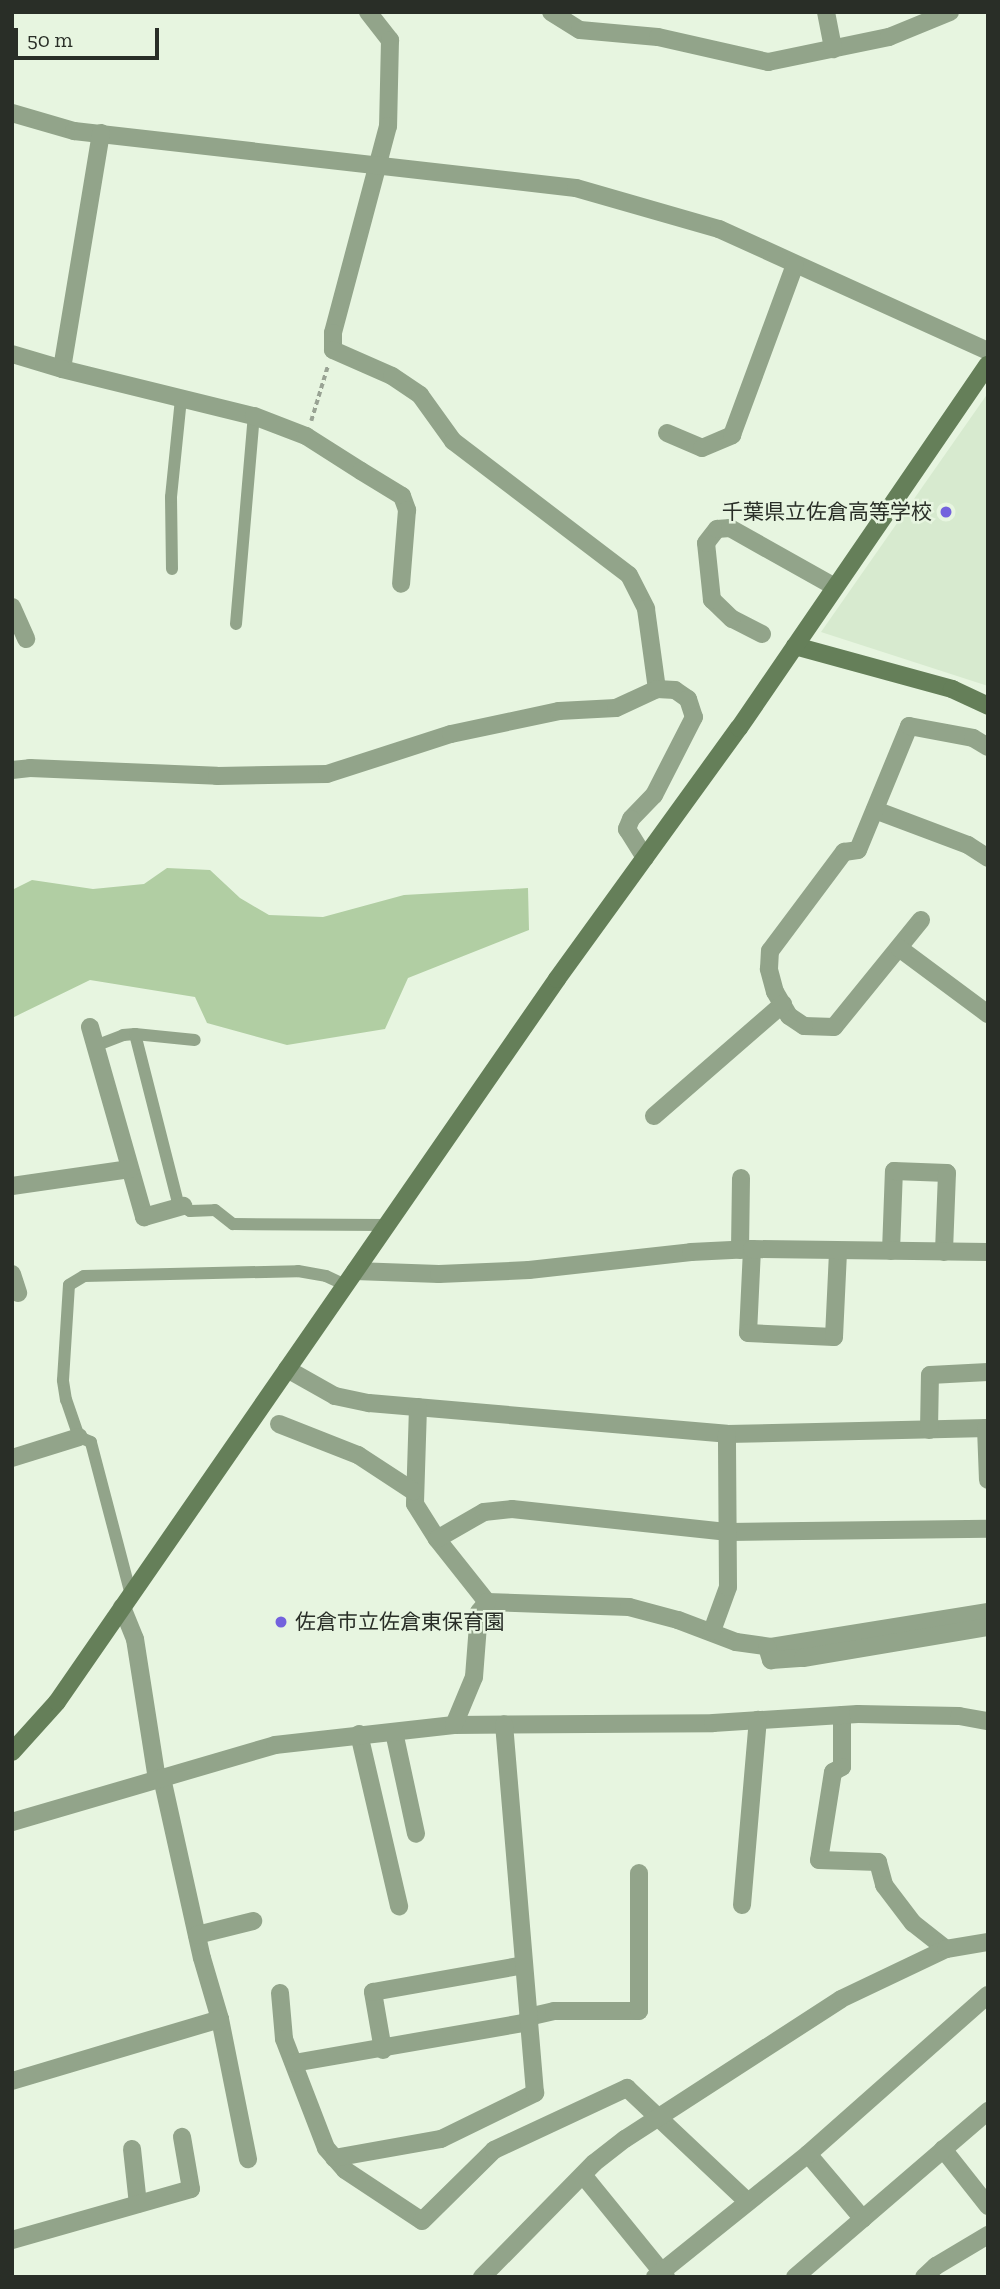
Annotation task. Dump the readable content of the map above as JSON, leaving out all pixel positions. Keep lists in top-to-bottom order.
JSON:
{
  "places": ["千葉県立佐倉高等学校", "佐倉市立佐倉東保育園"],
  "scale_bar": "50 m"
}
